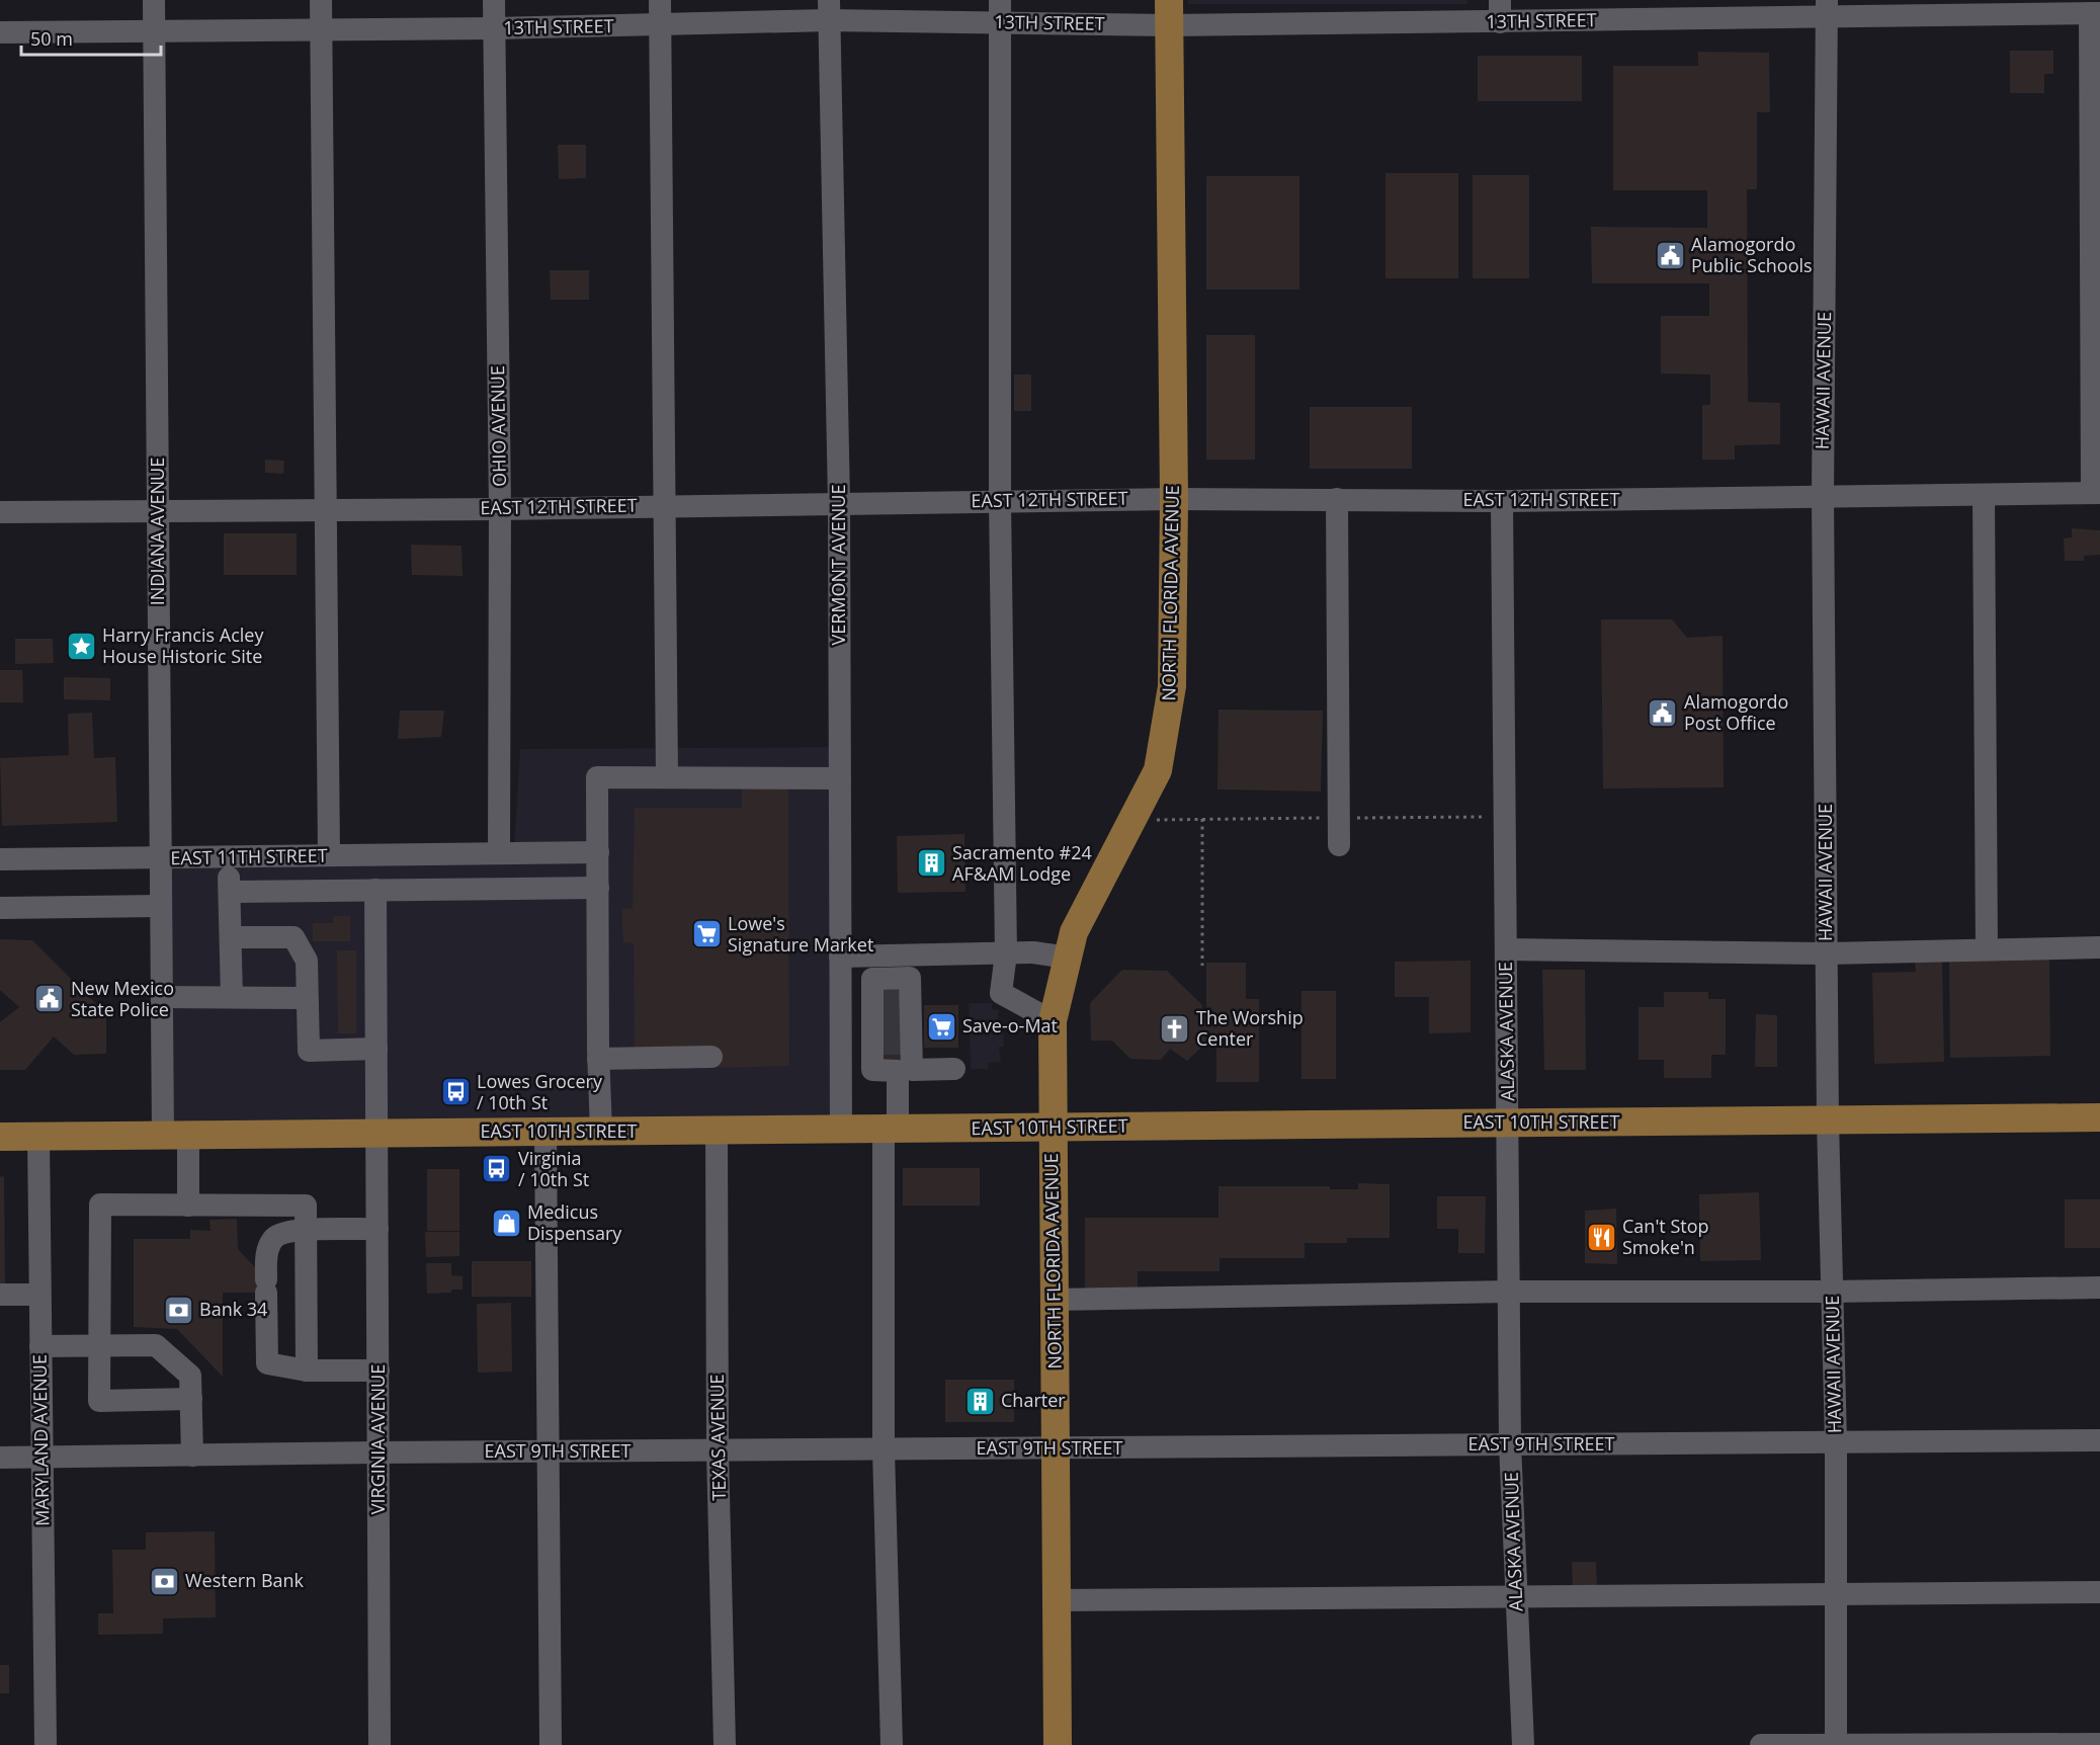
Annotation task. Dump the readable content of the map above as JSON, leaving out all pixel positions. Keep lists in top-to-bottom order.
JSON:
{
  "streets": {
    "main road": ["NORTH FLORIDA AVENUE", "EAST 10TH STREET"],
    "street": [
      "13TH STREET",
      "HAWAII AVENUE",
      "OHIO AVENUE",
      "EAST 12TH STREET",
      "INDIANA AVENUE",
      "VERMONT AVENUE",
      "EAST 11TH STREET",
      "ALASKA AVENUE",
      "TEXAS AVENUE",
      "VIRGINIA AVENUE",
      "MARYLAND AVENUE",
      "EAST 9TH STREET"
    ]
  },
  "crossings": [
    ["13TH STREET", "HAWAII AVENUE"],
    ["13TH STREET", "OHIO AVENUE"],
    ["13TH STREET", "INDIANA AVENUE"],
    ["13TH STREET", "VERMONT AVENUE"],
    ["13TH STREET", "NORTH FLORIDA AVENUE"],
    ["HAWAII AVENUE", "EAST 12TH STREET"],
    ["HAWAII AVENUE", "EAST 10TH STREET"],
    ["HAWAII AVENUE", "EAST 9TH STREET"],
    ["OHIO AVENUE", "EAST 12TH STREET"],
    ["OHIO AVENUE", "EAST 11TH STREET"],
    ["EAST 12TH STREET", "INDIANA AVENUE"],
    ["EAST 12TH STREET", "VERMONT AVENUE"],
    ["EAST 12TH STREET", "NORTH FLORIDA AVENUE"],
    ["EAST 12TH STREET", "ALASKA AVENUE"],
    ["INDIANA AVENUE", "EAST 11TH STREET"],
    ["INDIANA AVENUE", "EAST 10TH STREET"],
    ["VERMONT AVENUE", "EAST 10TH STREET"],
    ["NORTH FLORIDA AVENUE", "EAST 10TH STREET"],
    ["NORTH FLORIDA AVENUE", "EAST 9TH STREET"],
    ["ALASKA AVENUE", "EAST 10TH STREET"],
    ["ALASKA AVENUE", "EAST 9TH STREET"],
    ["EAST 10TH STREET", "TEXAS AVENUE"],
    ["EAST 10TH STREET", "VIRGINIA AVENUE"],
    ["EAST 10TH STREET", "MARYLAND AVENUE"],
    ["TEXAS AVENUE", "EAST 9TH STREET"],
    ["VIRGINIA AVENUE", "EAST 9TH STREET"],
    ["MARYLAND AVENUE", "EAST 9TH STREET"]
  ],
  "places": {
    "public building": ["Alamogordo Public Schools", "Alamogordo Post Office", "New Mexico State Police"],
    "place": ["Harry Francis Acley House Historic Site"],
    "building": ["Sacramento #24 AF&AM Lodge", "Charter"],
    "supermarket": ["Lowe's Signature Market", "Save-o-Mat"],
    "church": ["The Worship Center"],
    "bus stop": ["Lowes Grocery / 10th St", "Virginia / 10th St"],
    "shop": ["Medicus Dispensary"],
    "restaurant": ["Can't Stop Smoke'n"],
    "bank": ["Bank 34", "Western Bank"]
  },
  "scale_bar": "50 m"
}
